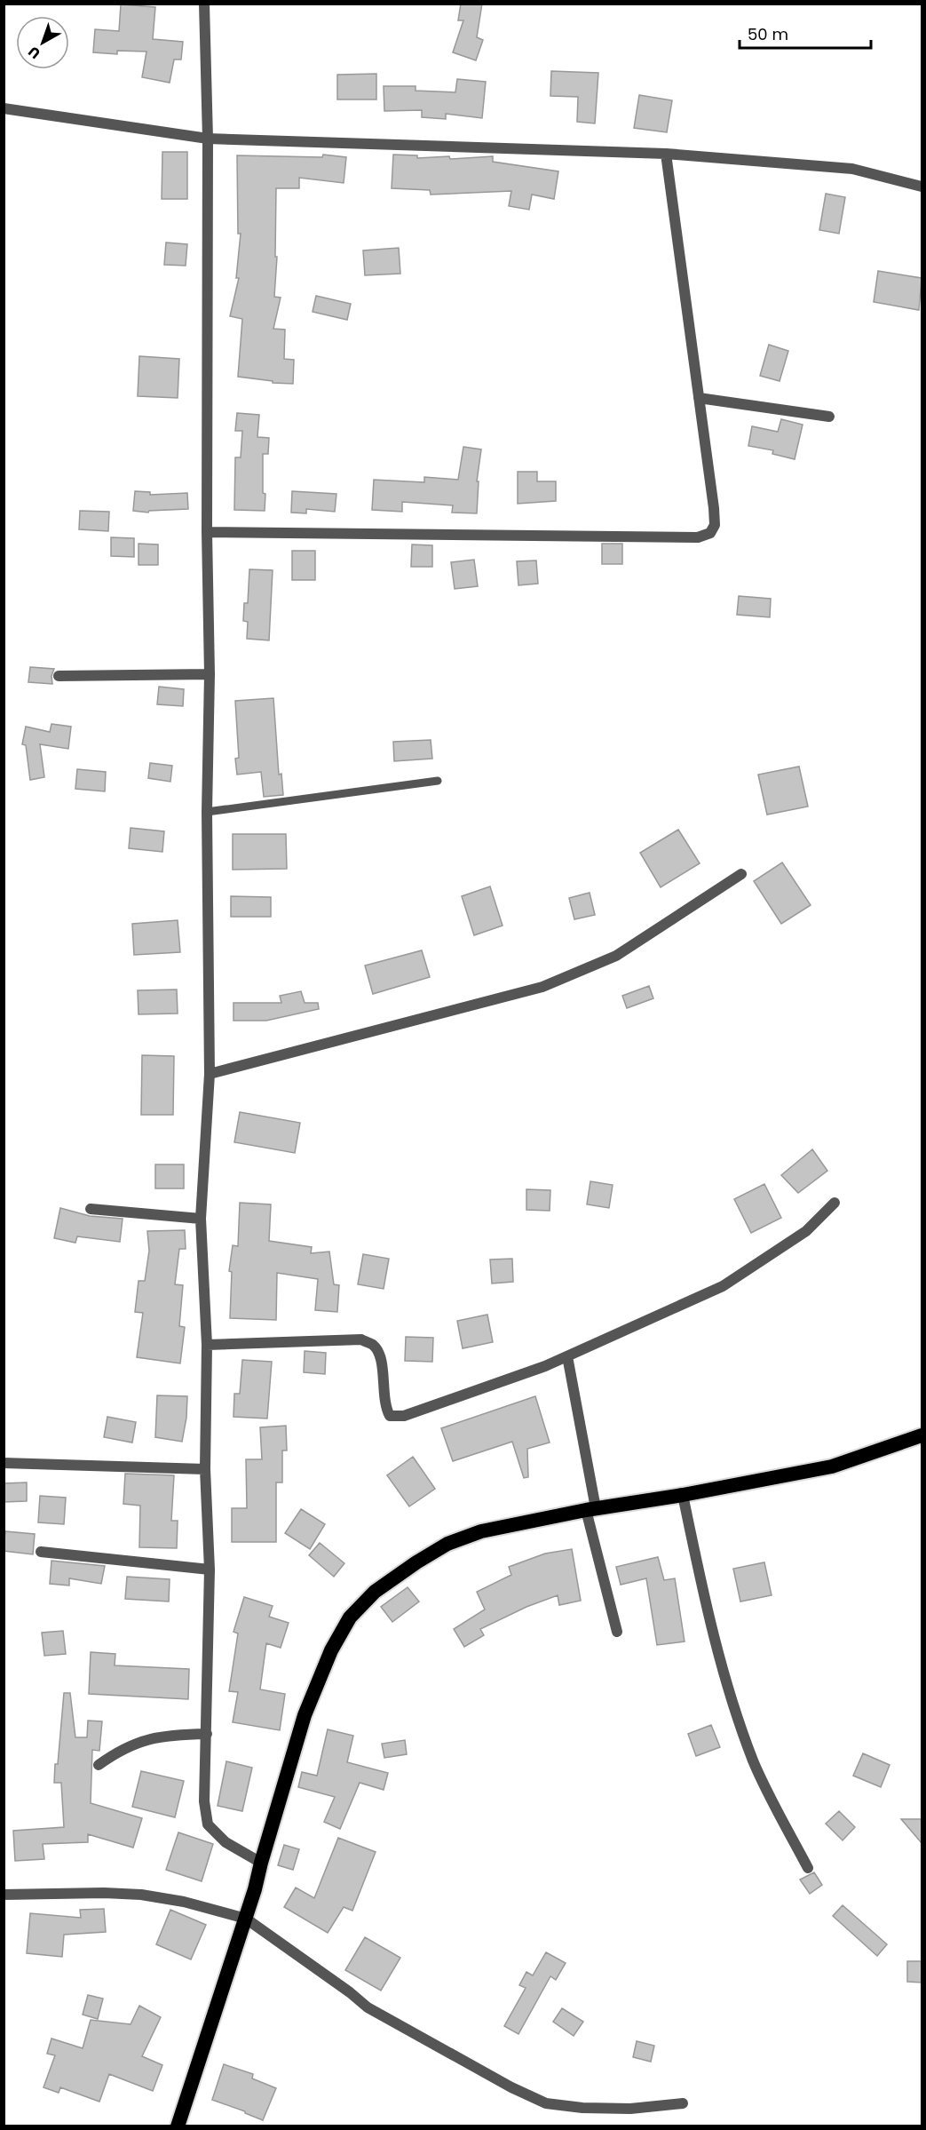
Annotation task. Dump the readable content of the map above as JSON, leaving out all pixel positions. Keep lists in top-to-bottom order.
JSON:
{
  "scale_bar": "50 m",
  "north": "bottom left"
}
